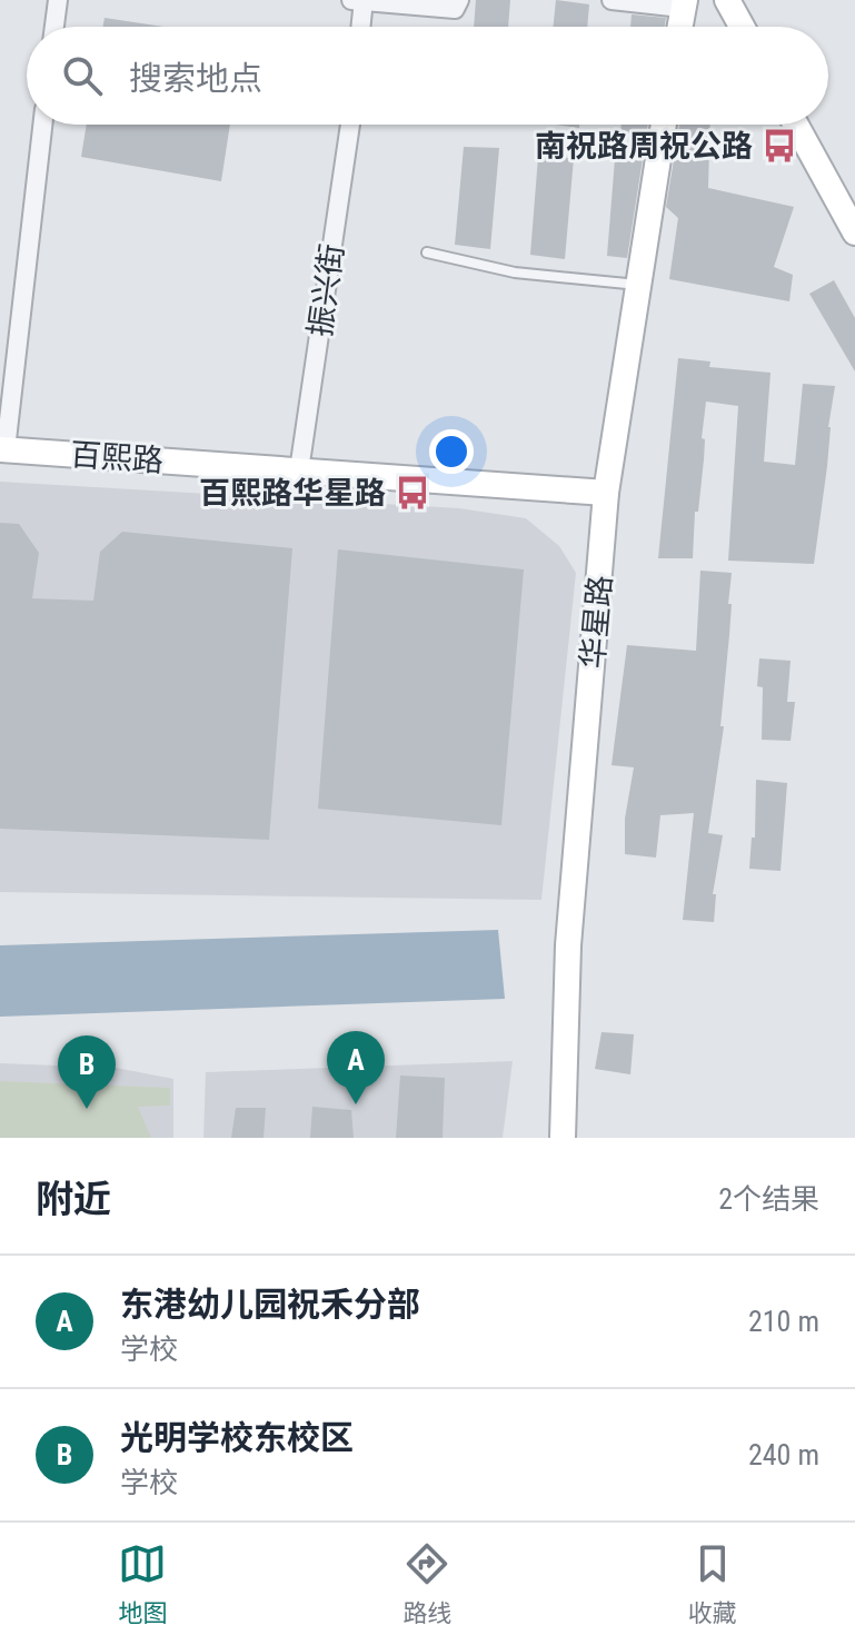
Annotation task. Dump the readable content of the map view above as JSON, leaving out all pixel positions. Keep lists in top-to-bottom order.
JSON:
{
  "streets": {
    "street": ["振兴街", "百熙路", "华星路"]
  },
  "crossings": [
    ["振兴街", "百熙路"],
    ["百熙路", "华星路"]
  ],
  "places": {
    "bus stop": ["南祝路周祝公路", "百熙路华星路"]
  },
  "page": {
    "search": "搜索地点",
    "pins": ["A", "B"],
    "heading": ["附近", "2个结果"],
    "list": [
      {
        "mark": "A",
        "name": "东港幼儿园祝禾分部",
        "note": "学校",
        "value": "210 m"
      },
      {
        "mark": "B",
        "name": "光明学校东校区",
        "note": "学校",
        "value": "240 m"
      }
    ],
    "nav": ["地图", "路线", "收藏"]
  }
}
